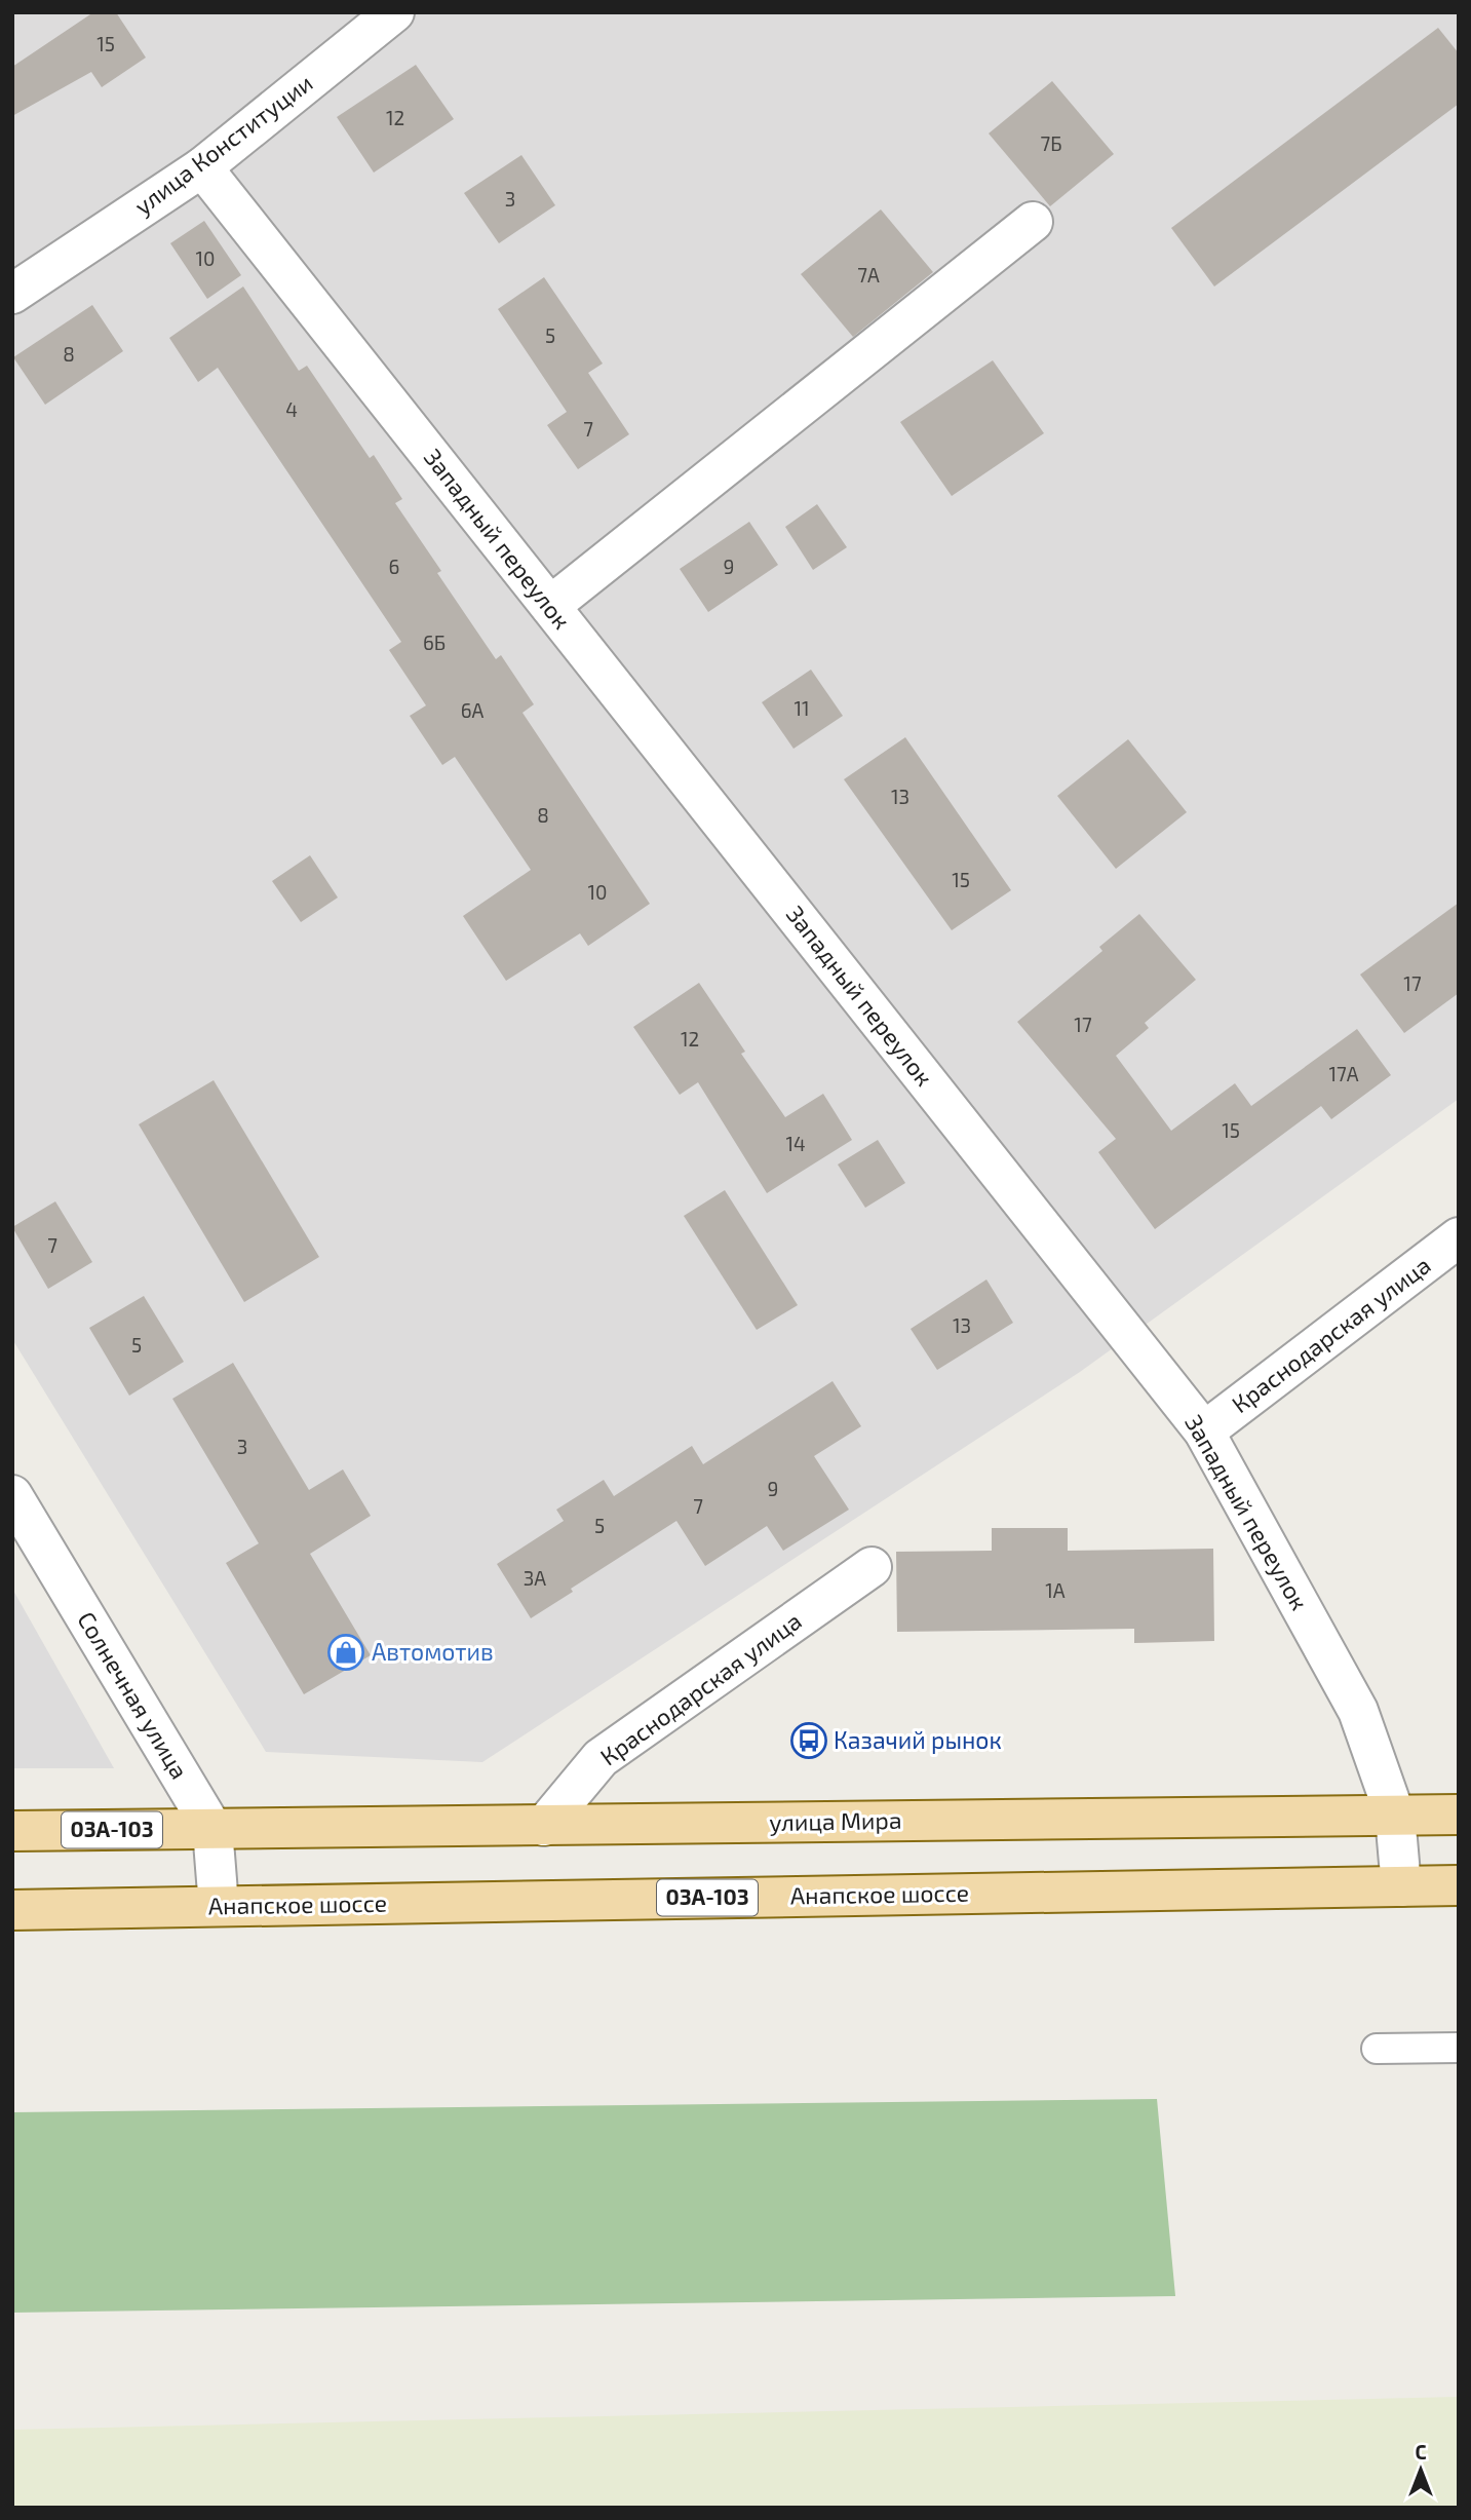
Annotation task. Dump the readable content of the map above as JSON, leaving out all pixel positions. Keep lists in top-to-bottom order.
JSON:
{
  "streets": {
    "main road": ["улица Мира", "03А-103", "Анапское шоссе"],
    "street": [
      "улица Конституции",
      "Западный переулок",
      "Краснодарская улица",
      "Солнечная улица"
    ]
  },
  "crossings": [
    ["улица Конституции", "Западный переулок"],
    ["Западный переулок", "Краснодарская улица"],
    ["Западный переулок", "улица Мира"],
    ["Западный переулок", "03А-103"],
    ["Западный переулок", "Анапское шоссе"],
    ["Краснодарская улица", "улица Мира"],
    ["Солнечная улица", "улица Мира"],
    ["Солнечная улица", "03А-103"],
    ["Солнечная улица", "Анапское шоссе"],
    ["улица Мира", "03А-103"],
    ["03А-103", "Анапское шоссе"]
  ],
  "places": {
    "shop": ["Автомотив"],
    "bus stop": ["Казачий рынок"]
  },
  "house_numbers": [
    "15",
    "12",
    "7Б",
    "3",
    "10",
    "7А",
    "5",
    "8",
    "4",
    "7",
    "6",
    "9",
    "6Б",
    "11",
    "6А",
    "13",
    "8",
    "15",
    "10",
    "17",
    "17",
    "12",
    "17А",
    "15",
    "14",
    "7",
    "13",
    "5",
    "3",
    "9",
    "7",
    "5",
    "3А",
    "1А"
  ],
  "north": "top"
}
